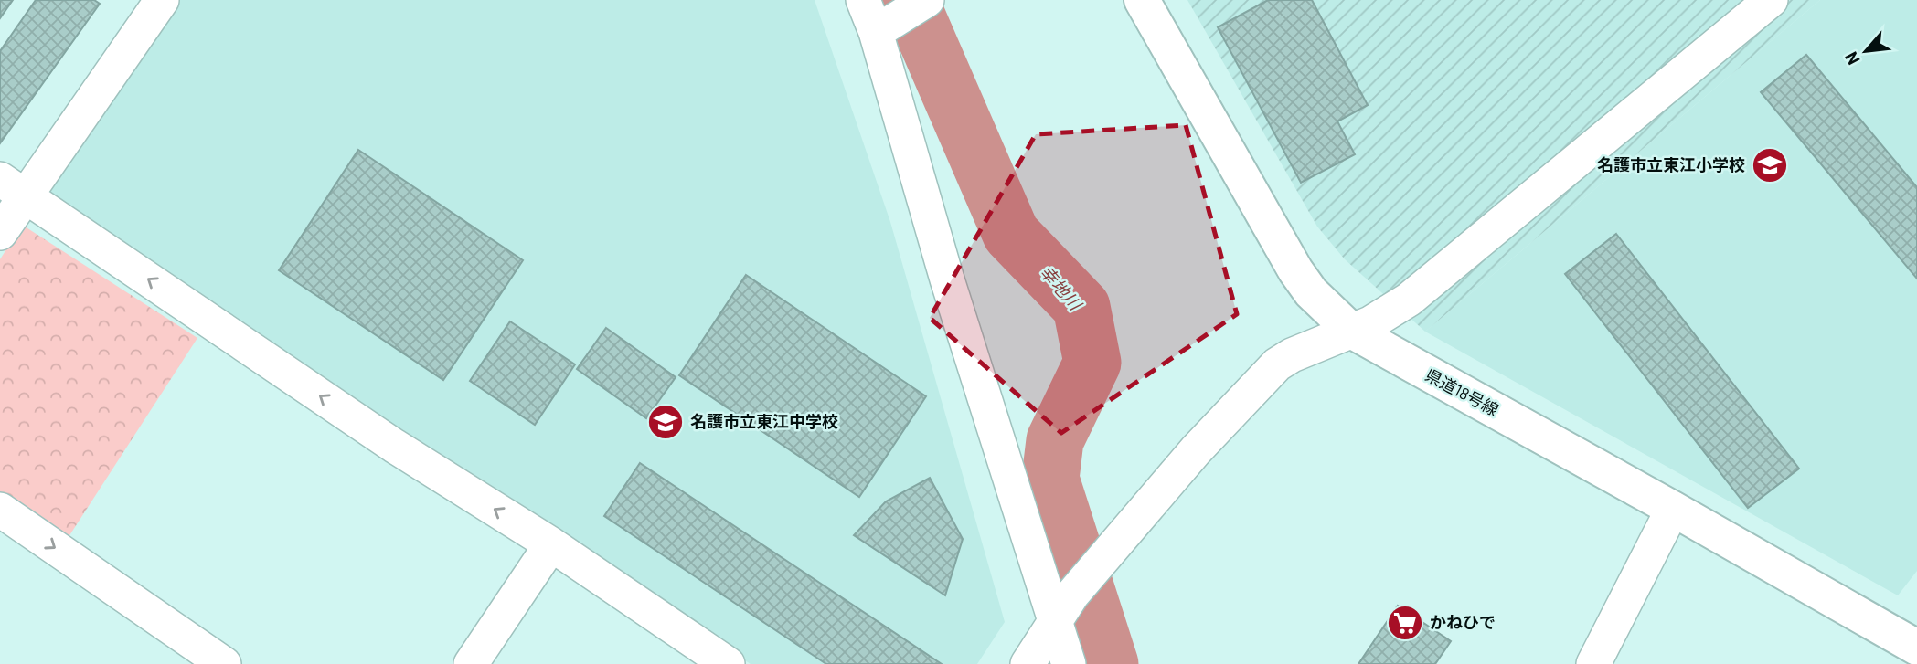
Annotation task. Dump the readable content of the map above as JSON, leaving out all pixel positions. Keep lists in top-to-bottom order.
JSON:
{
  "streets": {
    "main road": ["県道18号線"]
  },
  "water": ["幸地川"],
  "places": {
    "school or university": ["名護市立東江小学校", "名護市立東江中学校"],
    "supermarket": ["かねひで"]
  },
  "north": "bottom left"
}
